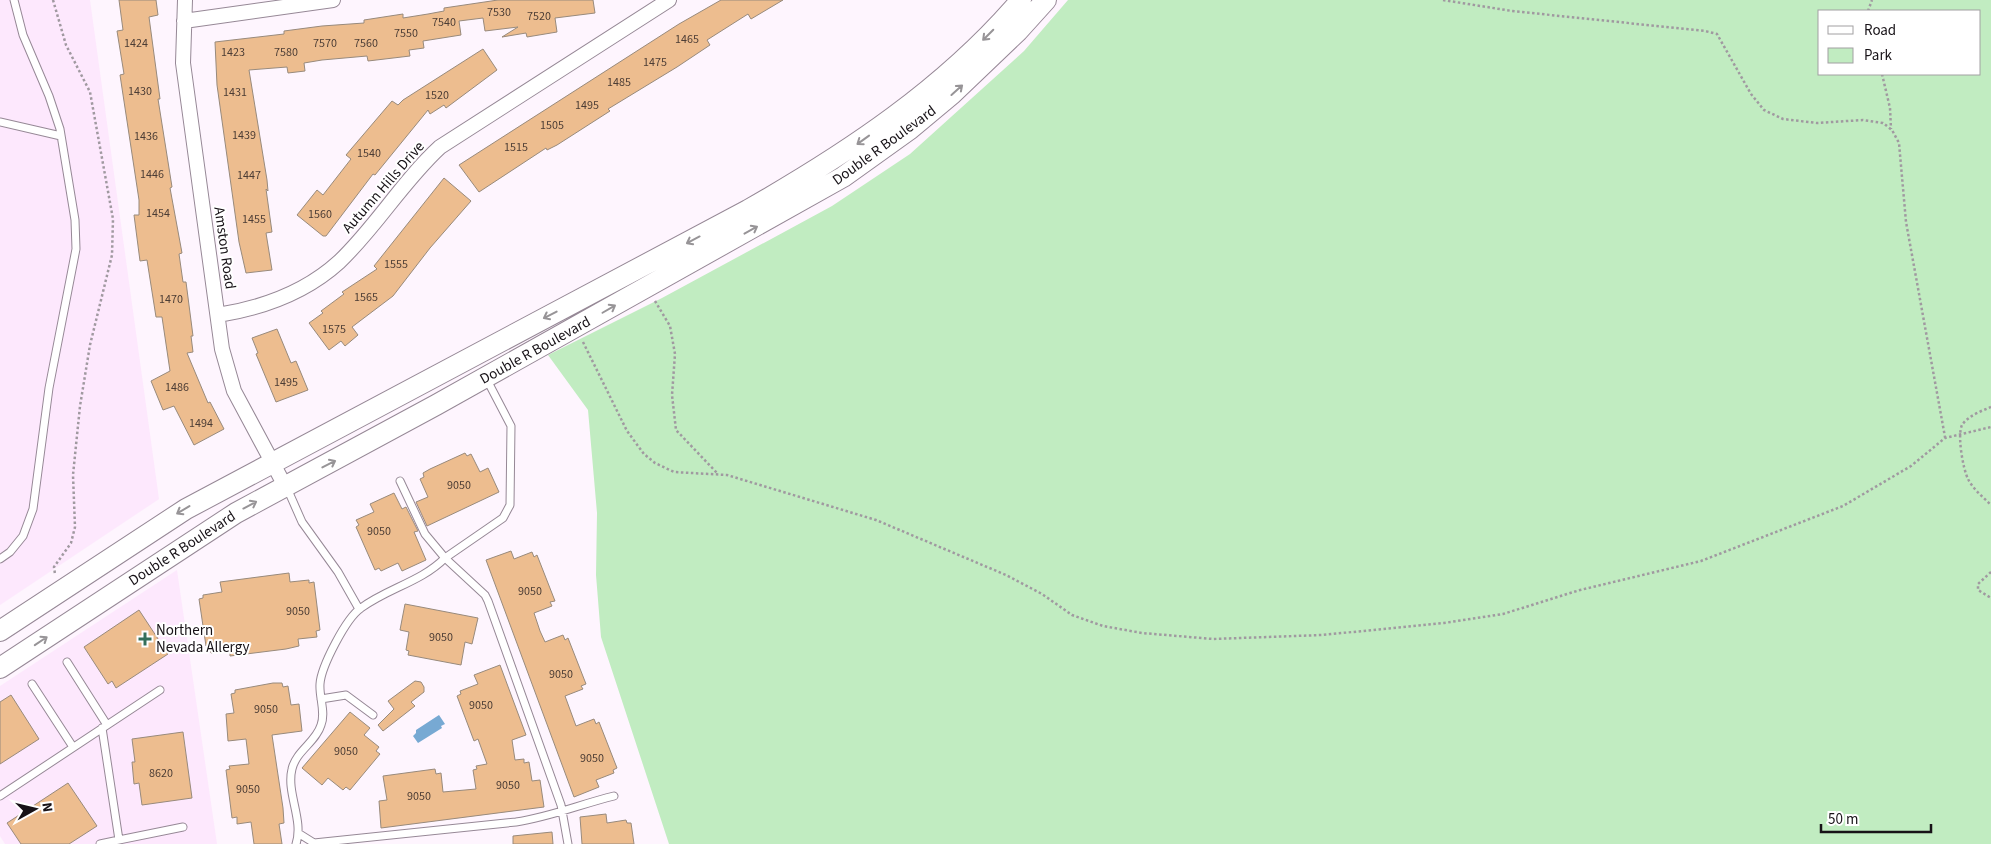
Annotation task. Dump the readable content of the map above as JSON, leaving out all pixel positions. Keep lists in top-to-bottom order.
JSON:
{
  "streets": {
    "main road": ["Double R Boulevard"],
    "street": ["Autumn Hills Drive", "Amston Road"]
  },
  "crossings": [
    ["Double R Boulevard", "Amston Road"],
    ["Autumn Hills Drive", "Amston Road"]
  ],
  "places": {
    "health": ["Northern Nevada Allergy"]
  },
  "house_numbers": [
    "7530",
    "7520",
    "7540",
    "7550",
    "1465",
    "1424",
    "7570",
    "7560",
    "1423",
    "7580",
    "1475",
    "1485",
    "1430",
    "1431",
    "1520",
    "1495",
    "1505",
    "1439",
    "1436",
    "1515",
    "1540",
    "1446",
    "1447",
    "1454",
    "1560",
    "1455",
    "1555",
    "1565",
    "1470",
    "1575",
    "1495",
    "1486",
    "1494",
    "9050",
    "9050",
    "9050",
    "9050",
    "9050",
    "9050",
    "9050",
    "9050",
    "9050",
    "9050",
    "8620",
    "9050",
    "9050",
    "9050"
  ],
  "legend": ["Road", "Park"],
  "scale_bar": "50 m",
  "north": "right"
}
